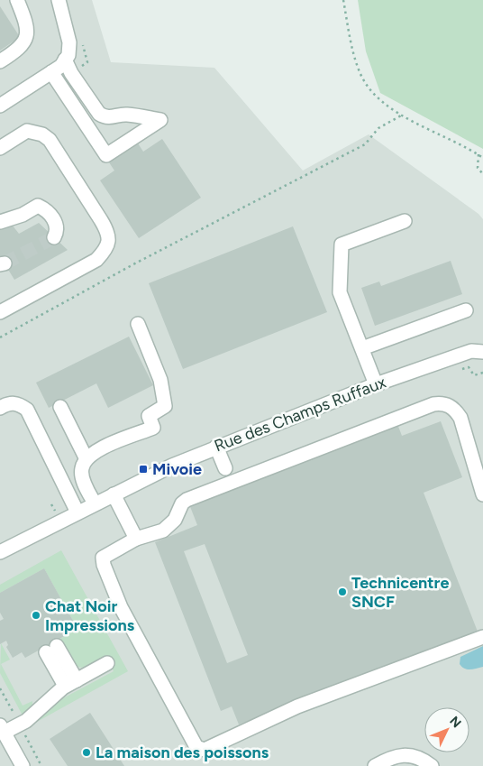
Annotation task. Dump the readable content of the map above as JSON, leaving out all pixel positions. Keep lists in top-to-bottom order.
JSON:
{
  "streets": {
    "street": ["Rue des Champs Ruffaux"]
  },
  "places": {
    "transit": ["Mivoie"],
    "other": ["Technicentre SNCF", "Chat Noir Impressions", "La maison des poissons"]
  },
  "north": "top right"
}
